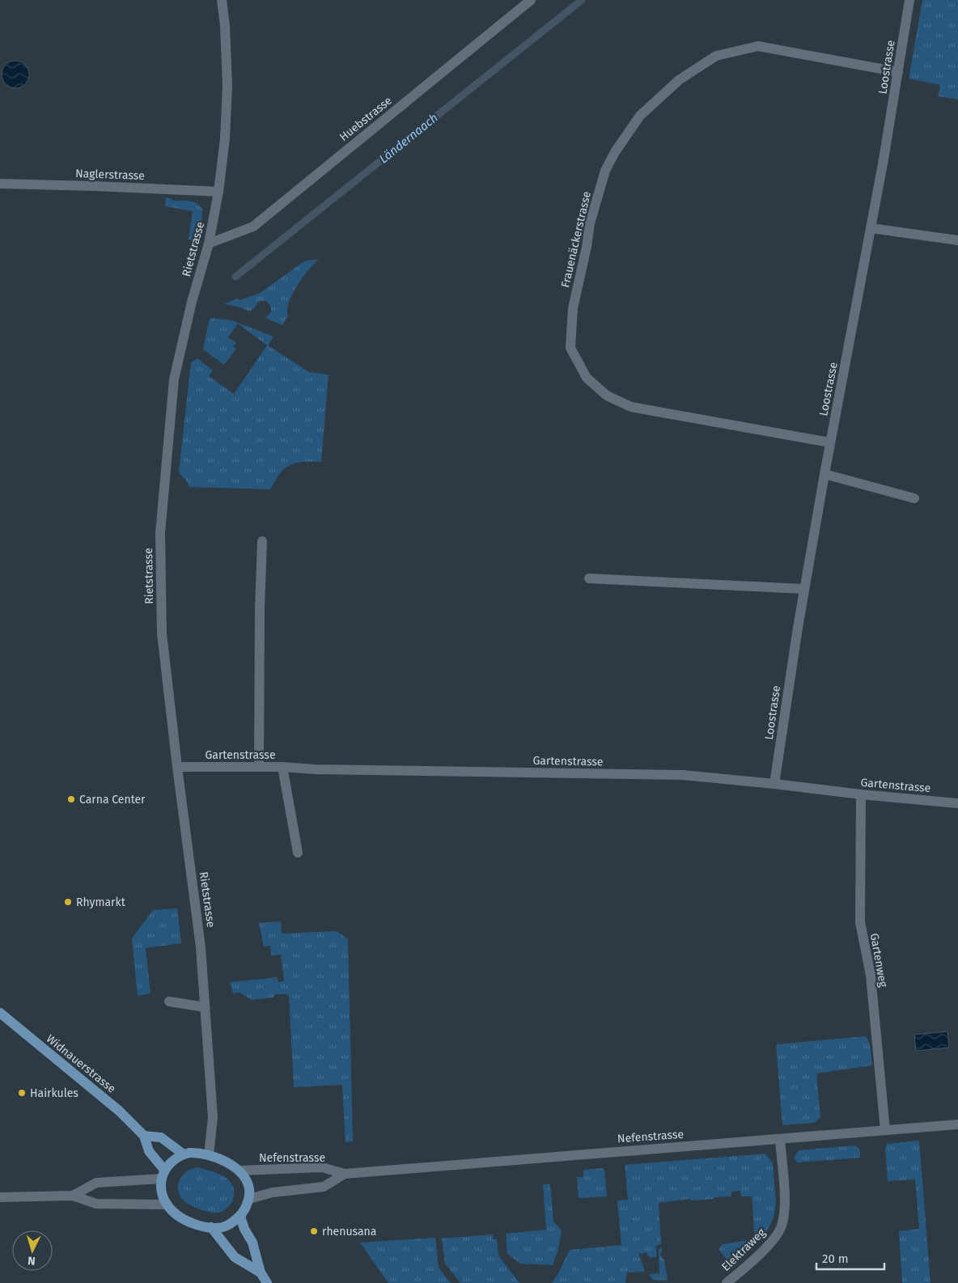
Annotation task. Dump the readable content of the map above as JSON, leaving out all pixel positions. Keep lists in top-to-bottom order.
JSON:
{
  "streets": {
    "main road": ["Widnauerstrasse"],
    "street": [
      "Loostrasse",
      "Huebstrasse",
      "Naglerstrasse",
      "Frauenäckerstrasse",
      "Rietstrasse",
      "Gartenstrasse",
      "Gartenweg",
      "Nefenstrasse",
      "Elektraweg"
    ]
  },
  "crossings": [
    ["Loostrasse", "Frauenäckerstrasse"],
    ["Loostrasse", "Gartenstrasse"],
    ["Huebstrasse", "Rietstrasse"],
    ["Naglerstrasse", "Rietstrasse"],
    ["Rietstrasse", "Gartenstrasse"],
    ["Rietstrasse", "Widnauerstrasse"],
    ["Rietstrasse", "Nefenstrasse"],
    ["Gartenstrasse", "Gartenweg"],
    ["Gartenweg", "Nefenstrasse"],
    ["Widnauerstrasse", "Nefenstrasse"],
    ["Nefenstrasse", "Elektraweg"]
  ],
  "water": ["Ländernaach"],
  "places": [
    "Carna Center",
    "Rhymarkt",
    "Hairkules",
    "rhenusana"
  ],
  "scale_bar": "20 m",
  "north": "bottom"
}
